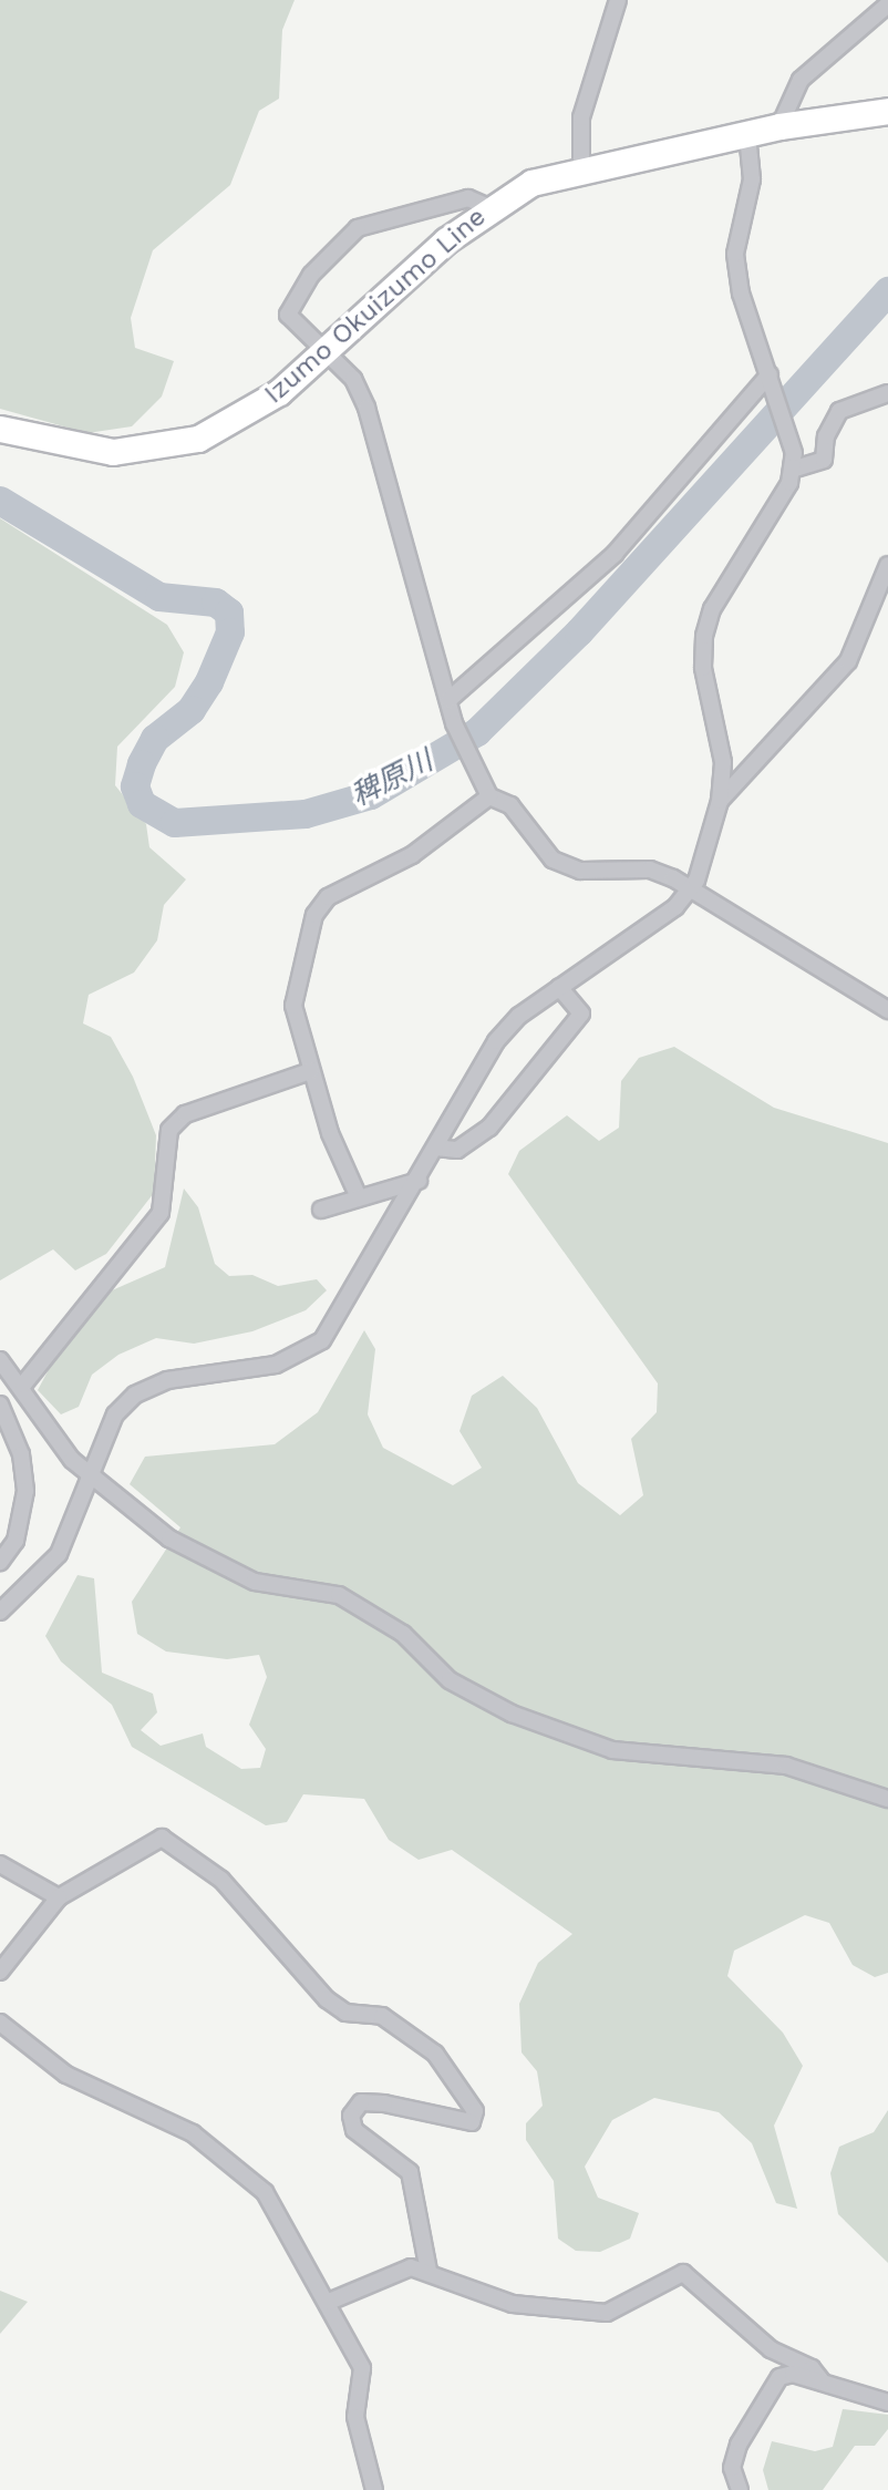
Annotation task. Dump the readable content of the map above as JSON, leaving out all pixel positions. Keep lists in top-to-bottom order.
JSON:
{
  "streets": {
    "main road": ["Izumo Okuizumo Line"]
  },
  "water": ["稗原川"]
}
